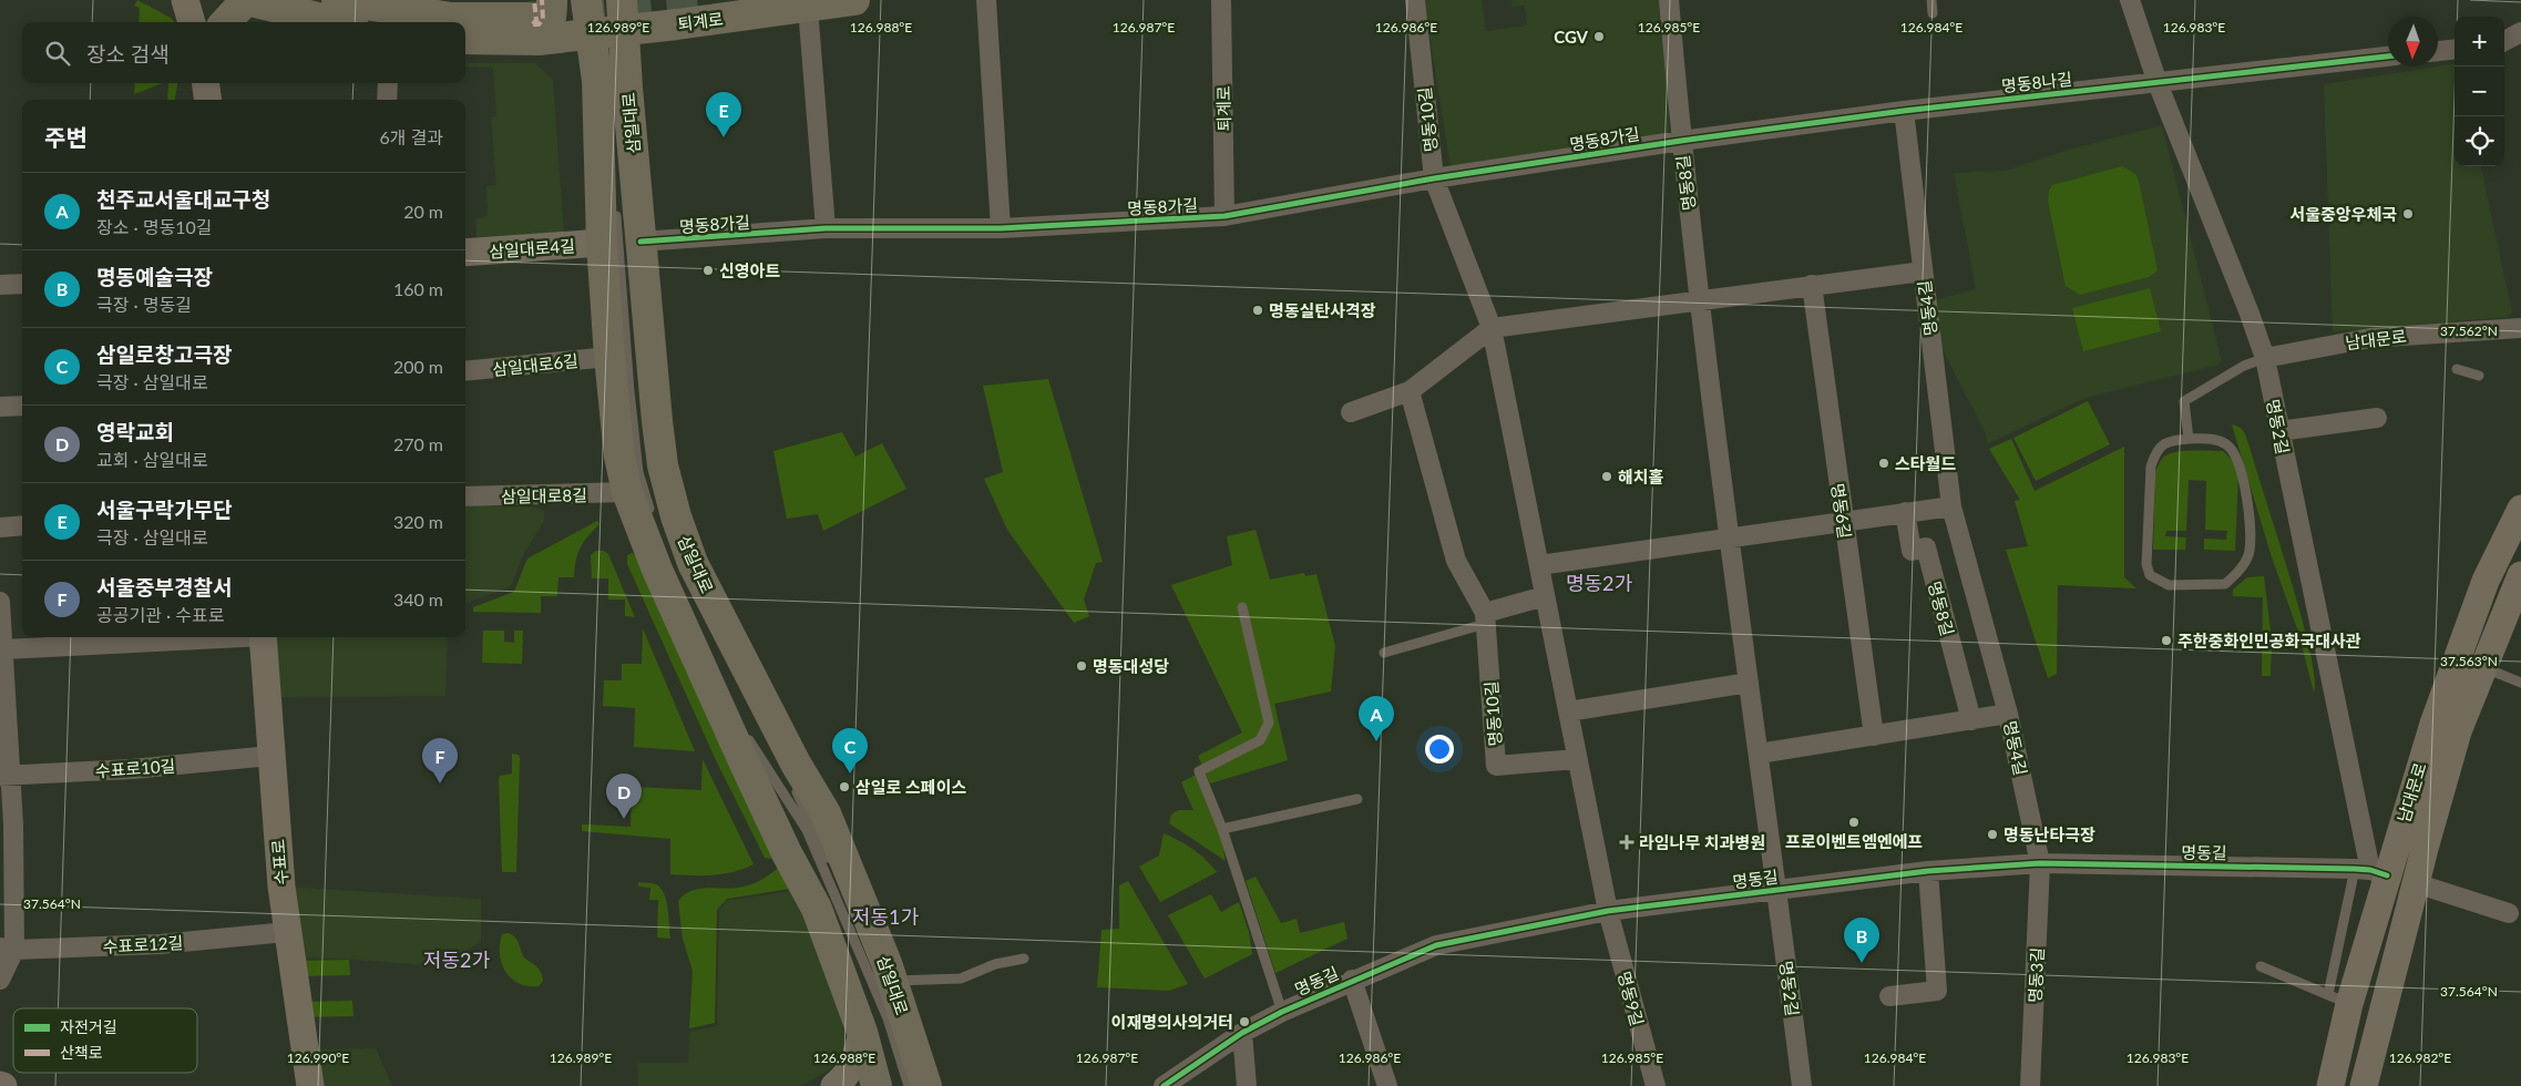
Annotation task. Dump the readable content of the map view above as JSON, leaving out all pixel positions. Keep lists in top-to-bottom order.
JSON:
{
  "streets": {
    "main road": [
      "퇴계로",
      "삼일대로",
      "삼일대로4길",
      "남대문로",
      "수표로"
    ],
    "street": [
      "명동8나길",
      "명동10길",
      "명동8가길",
      "명동8길",
      "명동4길",
      "삼일대로6길",
      "명동2길",
      "삼일대로8길",
      "명동6길",
      "수표로10길",
      "명동길",
      "수표로12길",
      "명동3길",
      "명동9길"
    ]
  },
  "crossings": [
    ["퇴계로", "삼일대로"],
    ["퇴계로", "명동8가길"],
    ["명동8나길", "명동8가길"],
    ["명동8나길", "명동8길"],
    ["명동8나길", "명동4길"],
    ["명동8나길", "명동2길"],
    ["명동10길", "명동8가길"],
    ["명동10길", "명동길"],
    ["명동10길", "명동9길"],
    ["삼일대로", "명동8가길"],
    ["삼일대로", "삼일대로4길"],
    ["삼일대로", "삼일대로6길"],
    ["삼일대로", "삼일대로8길"],
    ["명동8가길", "명동8길"],
    ["명동8길", "명동2길"],
    ["명동8길", "명동길"],
    ["명동4길", "명동길"],
    ["명동4길", "명동3길"],
    ["남대문로", "명동2길"],
    ["남대문로", "명동길"],
    ["명동2길", "명동길"],
    ["수표로10길", "수표로"],
    ["명동길", "명동3길"],
    ["명동길", "명동9길"],
    ["수표로", "수표로12길"]
  ],
  "districts": ["명동2가", "저동1가", "저동2가"],
  "places": {
    "other": [
      "CGV",
      "서울중앙우체국",
      "신영아트",
      "명동실탄사격장",
      "스타월드",
      "해치홀",
      "주한중화인민공화국대사관",
      "명동대성당",
      "삼일로 스페이스",
      "프로이벤트엠엔에프",
      "명동난타극장",
      "이재명의사의거터"
    ],
    "health": ["라임나무 치과병원"]
  },
  "legend": ["자전거길", "산책로"],
  "north": "bottom",
  "page": {
    "map_buttons": ["+", "−"],
    "search": "장소 검색",
    "pins": [
      "E",
      "A",
      "C",
      "F",
      "D",
      "B"
    ],
    "heading": ["주변", "6개 결과"],
    "list": [
      {
        "mark": "A",
        "name": "천주교서울대교구청",
        "note": "장소 · 명동10길",
        "value": "20 m"
      },
      {
        "mark": "B",
        "name": "명동예술극장",
        "note": "극장 · 명동길",
        "value": "160 m"
      },
      {
        "mark": "C",
        "name": "삼일로창고극장",
        "note": "극장 · 삼일대로",
        "value": "200 m"
      },
      {
        "mark": "D",
        "name": "영락교회",
        "note": "교회 · 삼일대로",
        "value": "270 m"
      },
      {
        "mark": "E",
        "name": "서울구락가무단",
        "note": "극장 · 삼일대로",
        "value": "320 m"
      },
      {
        "mark": "F",
        "name": "서울중부경찰서",
        "note": "공공기관 · 수표로",
        "value": "340 m"
      }
    ]
  },
  "coordinates": [
    "126.989°E",
    "126.988°E",
    "126.987°E",
    "126.986°E",
    "126.985°E",
    "126.984°E",
    "126.983°E",
    "37.562°N",
    "37.563°N",
    "37.564°N",
    "126.990°E",
    "126.982°E"
  ]
}
